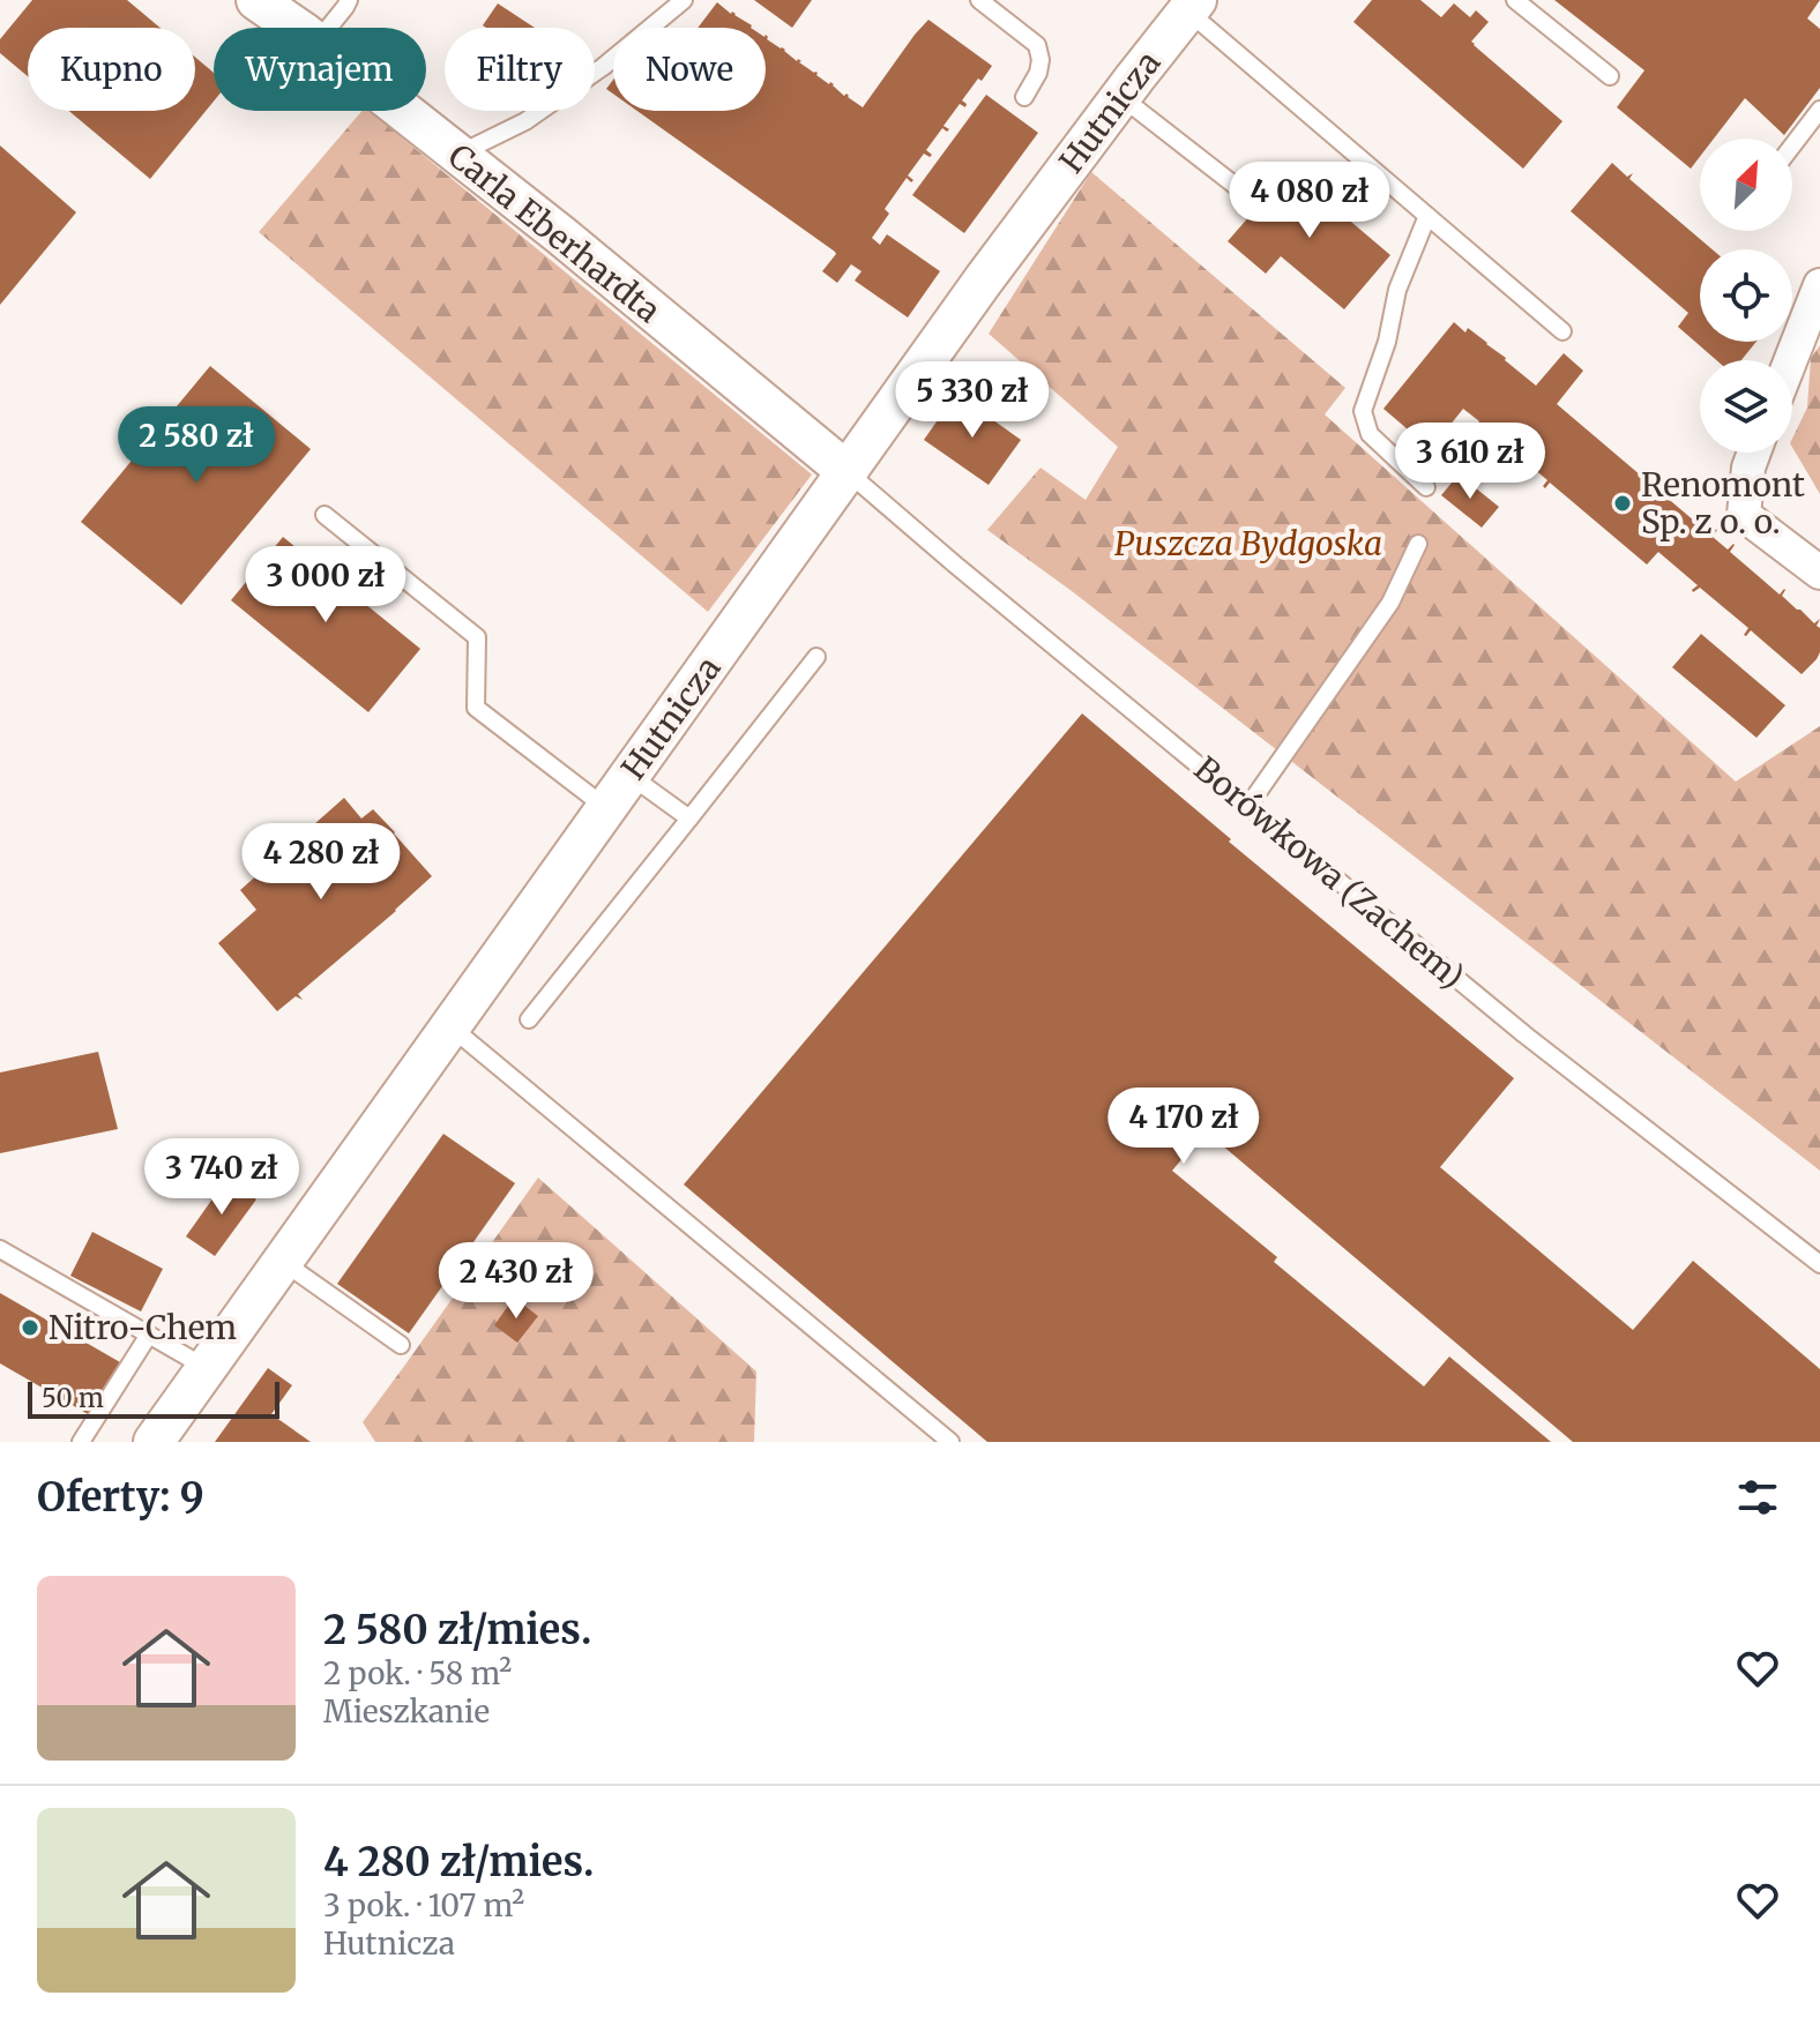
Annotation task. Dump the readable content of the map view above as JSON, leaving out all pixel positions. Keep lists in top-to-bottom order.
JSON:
{
  "streets": {
    "street": ["Hutnicza", "Carla Eberhardta"],
    "lane": ["Borówkowa (Zachem)"]
  },
  "crossings": [
    ["Hutnicza", "Carla Eberhardta"],
    ["Hutnicza", "Borówkowa (Zachem)"],
    ["Carla Eberhardta", "Borówkowa (Zachem)"]
  ],
  "parks": ["Puszcza Bydgoska"],
  "places": ["Renomont Sp. z o. o.", "Nitro-Chem"],
  "scale_bar": "50 m",
  "north": "top right",
  "page": {
    "chip": [
      "Kupno",
      "Wynajem",
      "Filtry",
      "Nowe"
    ],
    "price": [
      "4 080 zł",
      "5 330 zł",
      "2 580 zł",
      "3 610 zł",
      "3 000 zł",
      "4 280 zł",
      "4 170 zł",
      "3 740 zł",
      "2 430 zł"
    ],
    "scale": "50 m",
    "heading": "Oferty: 9",
    "list": [
      {
        "name": "2 580 zł/mies.",
        "note": "2 pok. · 58 m² · Mieszkanie"
      },
      {
        "name": "4 280 zł/mies.",
        "note": "3 pok. · 107 m² · Hutnicza"
      }
    ]
  }
}
